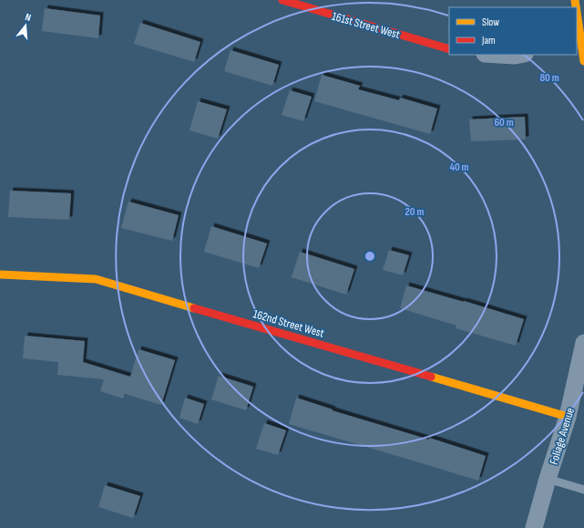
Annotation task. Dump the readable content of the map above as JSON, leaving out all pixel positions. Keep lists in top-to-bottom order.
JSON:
{
  "streets": {
    "street": ["161st Street West", "162nd Street West", "Foliage Avenue"]
  },
  "crossings": [
    ["162nd Street West", "Foliage Avenue"]
  ],
  "legend": ["Slow", "Jam"],
  "north": "top",
  "rings": [
    "80 m",
    "60 m",
    "40 m",
    "20 m"
  ]
}
